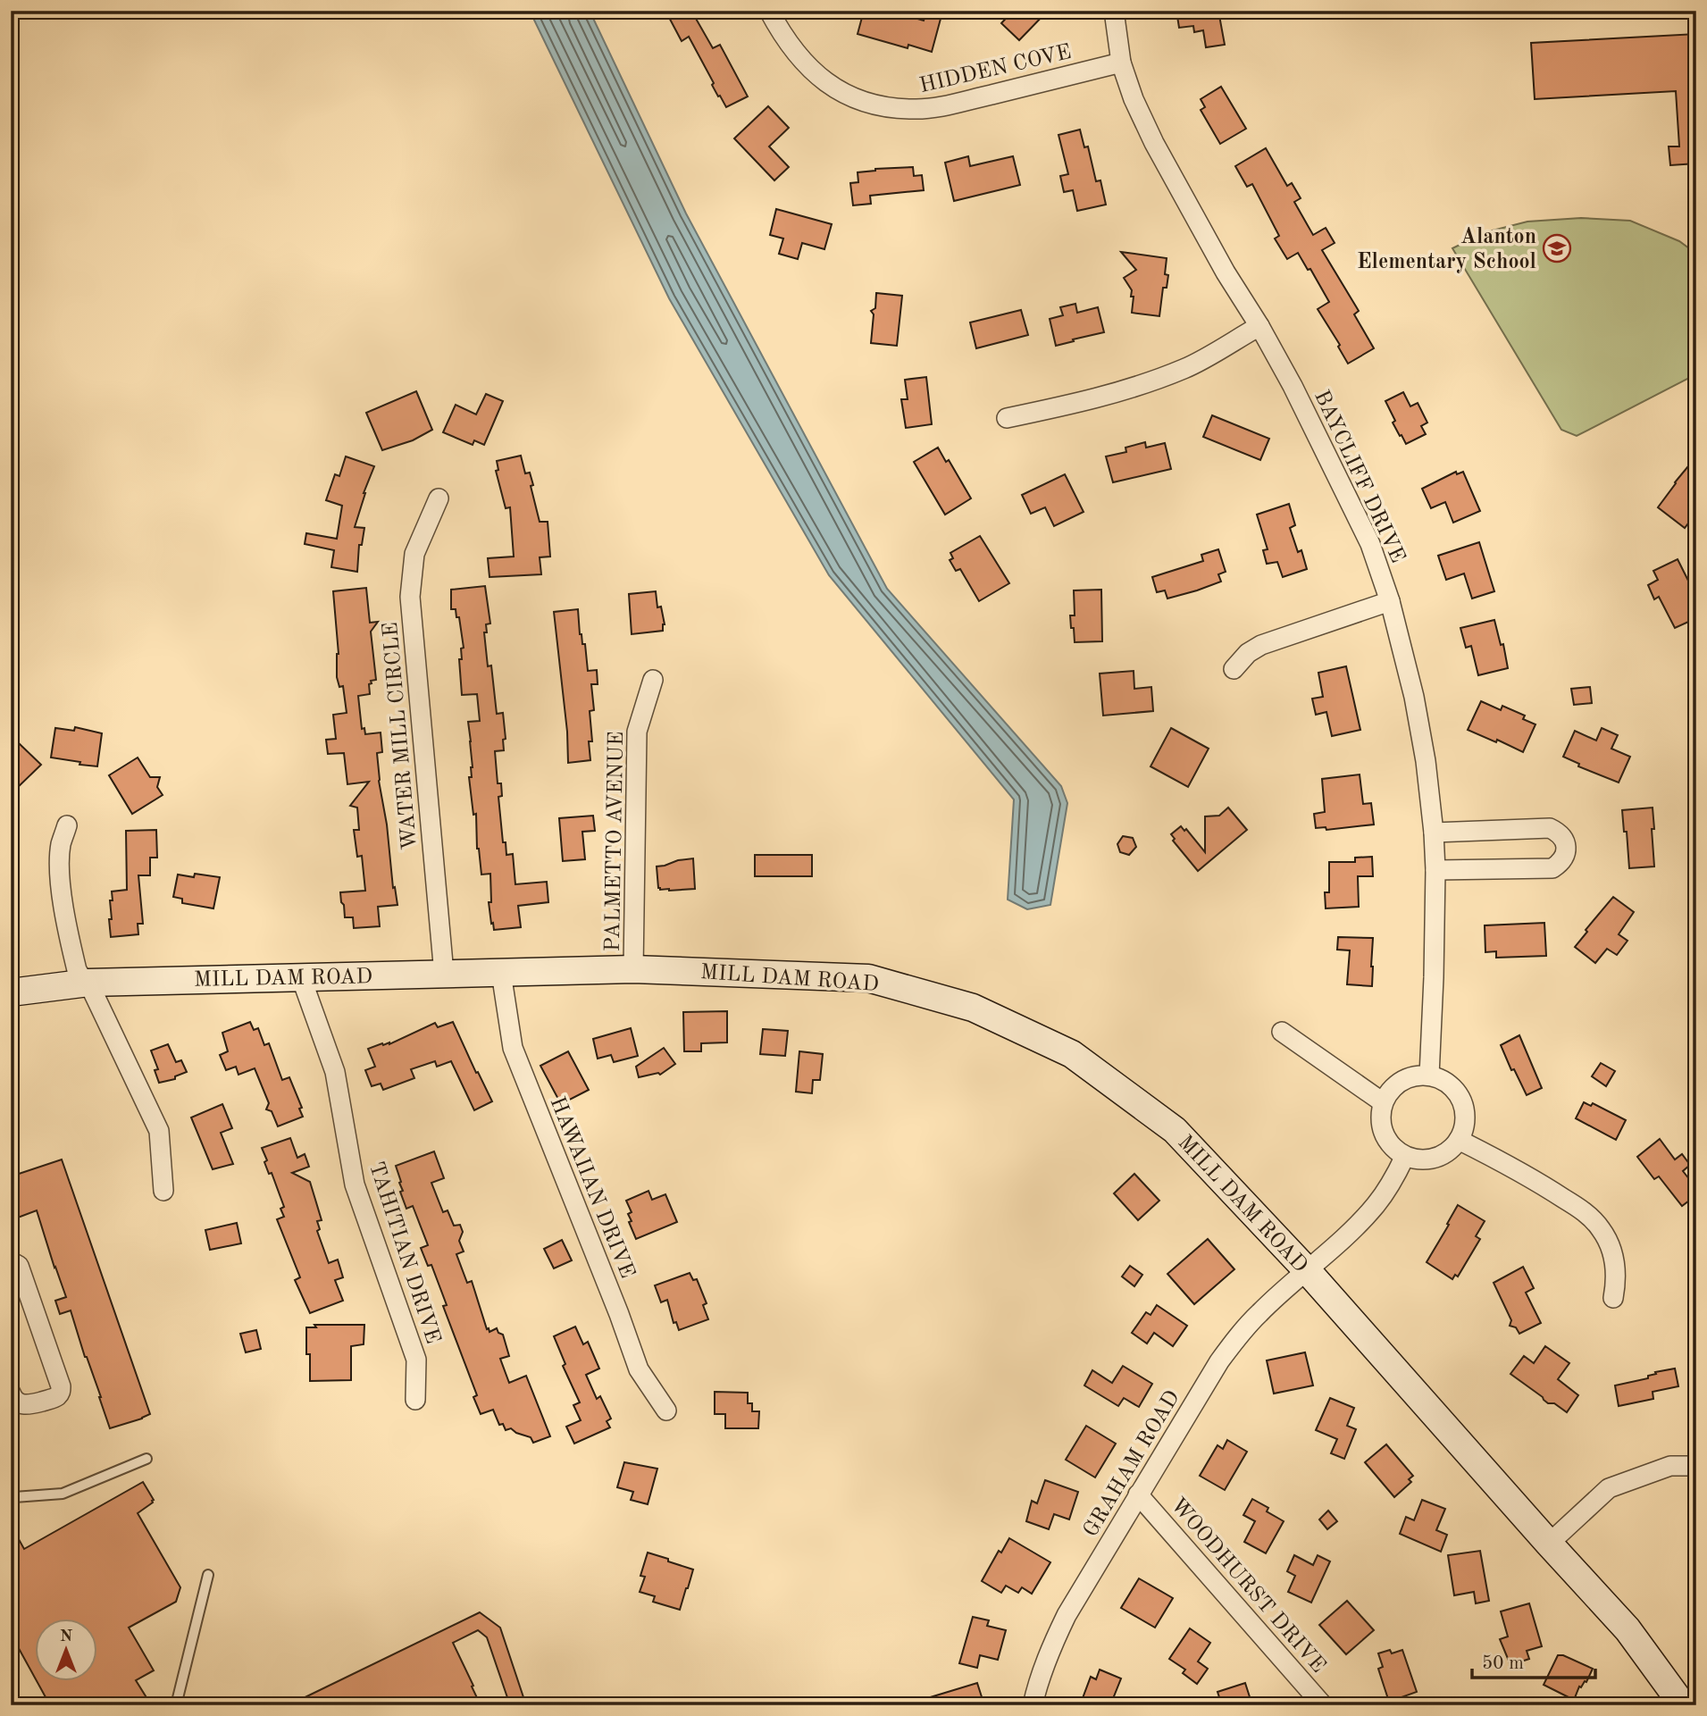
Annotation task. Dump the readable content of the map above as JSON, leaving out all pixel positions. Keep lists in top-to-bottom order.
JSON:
{
  "streets": {
    "street": [
      "HIDDEN COVE",
      "BAYCLIFF DRIVE",
      "WATER MILL CIRCLE",
      "PALMETTO AVENUE",
      "MILL DAM ROAD",
      "HAWAIIAN DRIVE",
      "TAHITIAN DRIVE",
      "GRAHAM ROAD",
      "WOODHURST DRIVE"
    ]
  },
  "crossings": [
    ["HIDDEN COVE", "BAYCLIFF DRIVE"],
    ["WATER MILL CIRCLE", "MILL DAM ROAD"],
    ["PALMETTO AVENUE", "MILL DAM ROAD"],
    ["MILL DAM ROAD", "HAWAIIAN DRIVE"],
    ["MILL DAM ROAD", "TAHITIAN DRIVE"],
    ["MILL DAM ROAD", "GRAHAM ROAD"],
    ["GRAHAM ROAD", "WOODHURST DRIVE"]
  ],
  "places": {
    "school or university": ["Alanton Elementary School"]
  },
  "scale_bar": "50 m",
  "north": "top"
}
